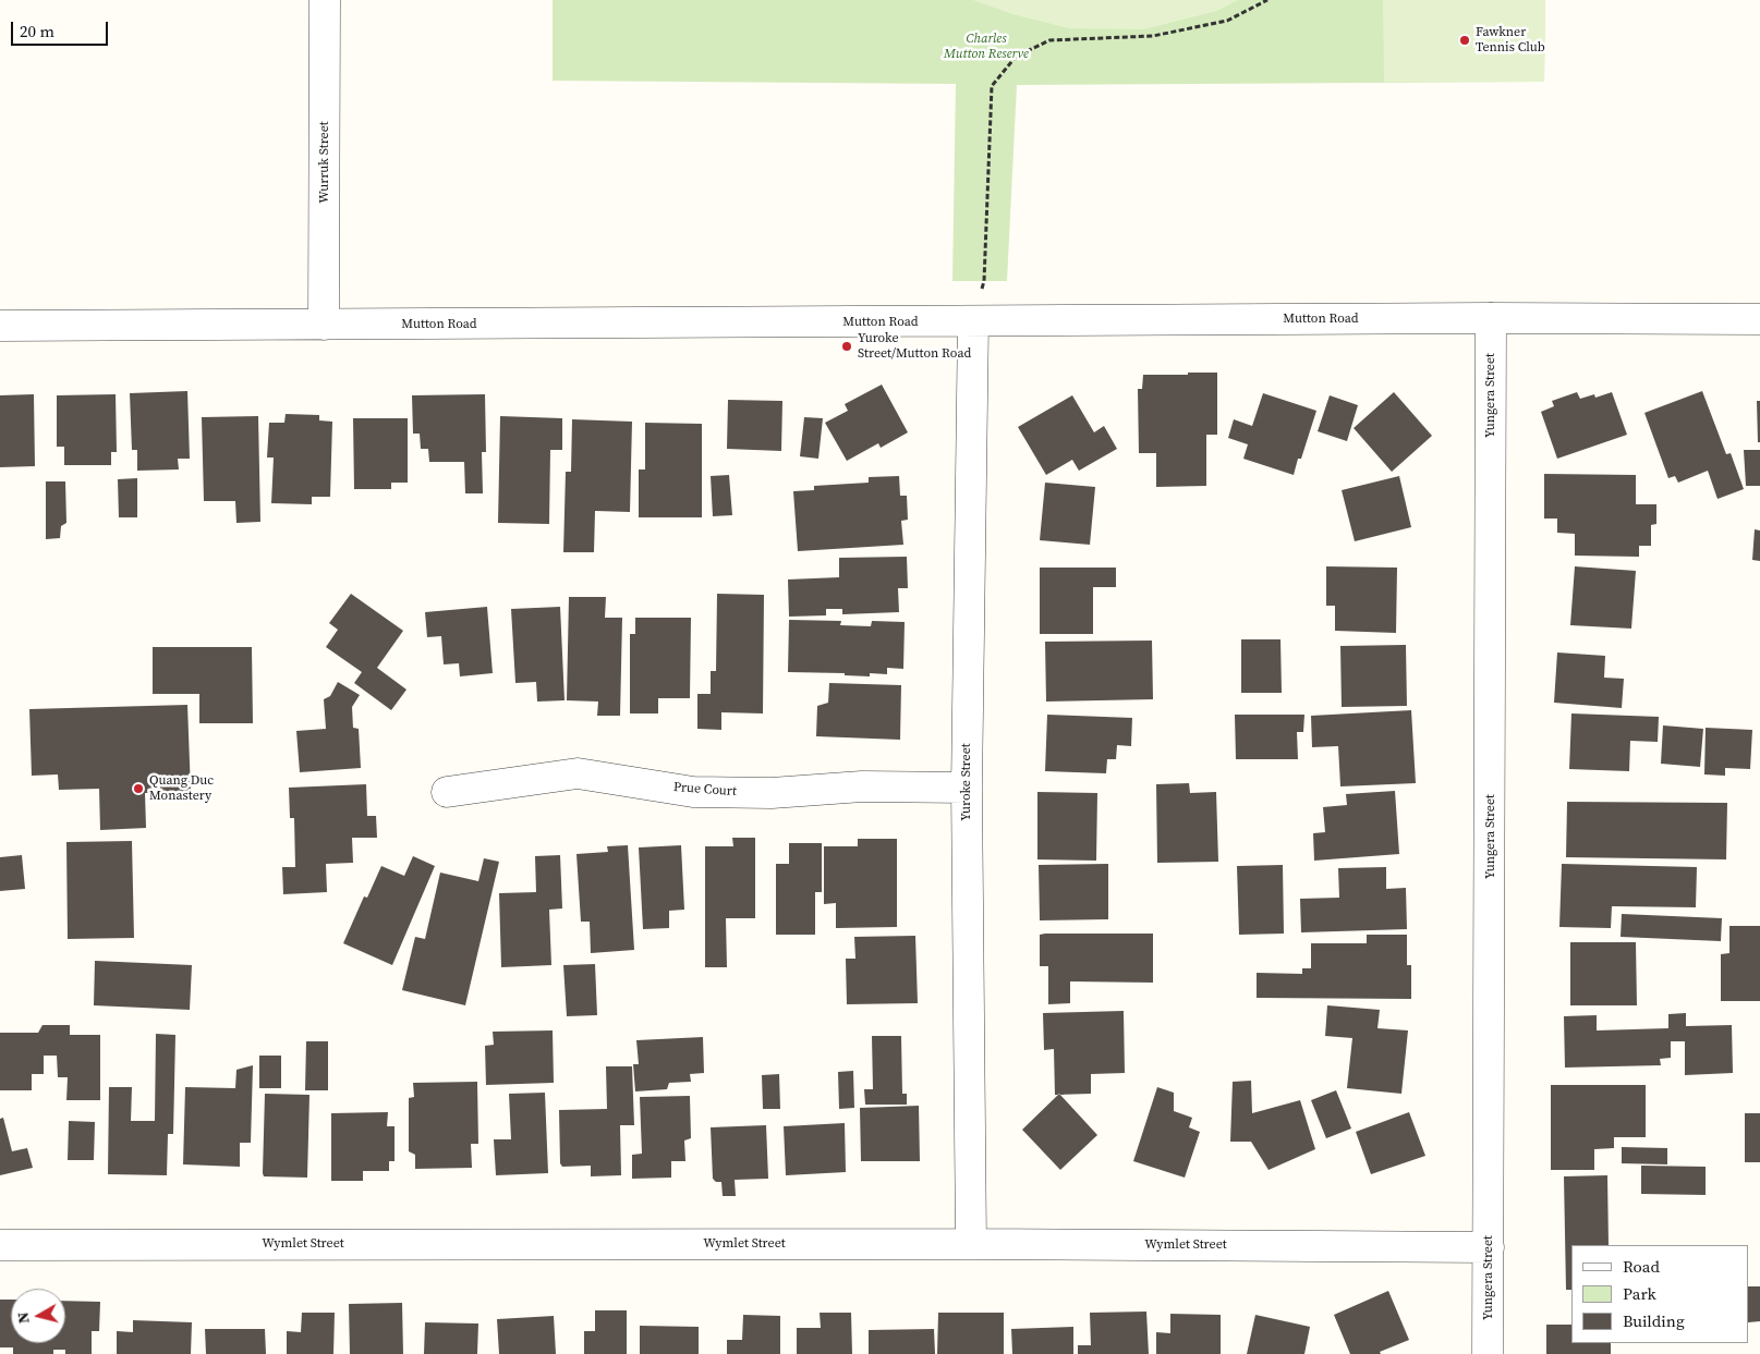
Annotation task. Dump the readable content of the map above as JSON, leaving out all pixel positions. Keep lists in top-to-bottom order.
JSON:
{
  "streets": {
    "street": [
      "Wurruk Street",
      "Mutton Road",
      "Yungera Street",
      "Yuroke Street",
      "Prue Court",
      "Wymlet Street"
    ]
  },
  "crossings": [
    ["Wurruk Street", "Mutton Road"],
    ["Mutton Road", "Yungera Street"],
    ["Mutton Road", "Yuroke Street"],
    ["Yungera Street", "Wymlet Street"],
    ["Yuroke Street", "Prue Court"],
    ["Yuroke Street", "Wymlet Street"]
  ],
  "parks": ["Charles Mutton Reserve"],
  "places": ["Fawkner Tennis Club", "Yuroke Street/Mutton Road", "Quang Duc Monastery"],
  "legend": ["Road", "Park", "Building"],
  "scale_bar": "20 m",
  "north": "left"
}
